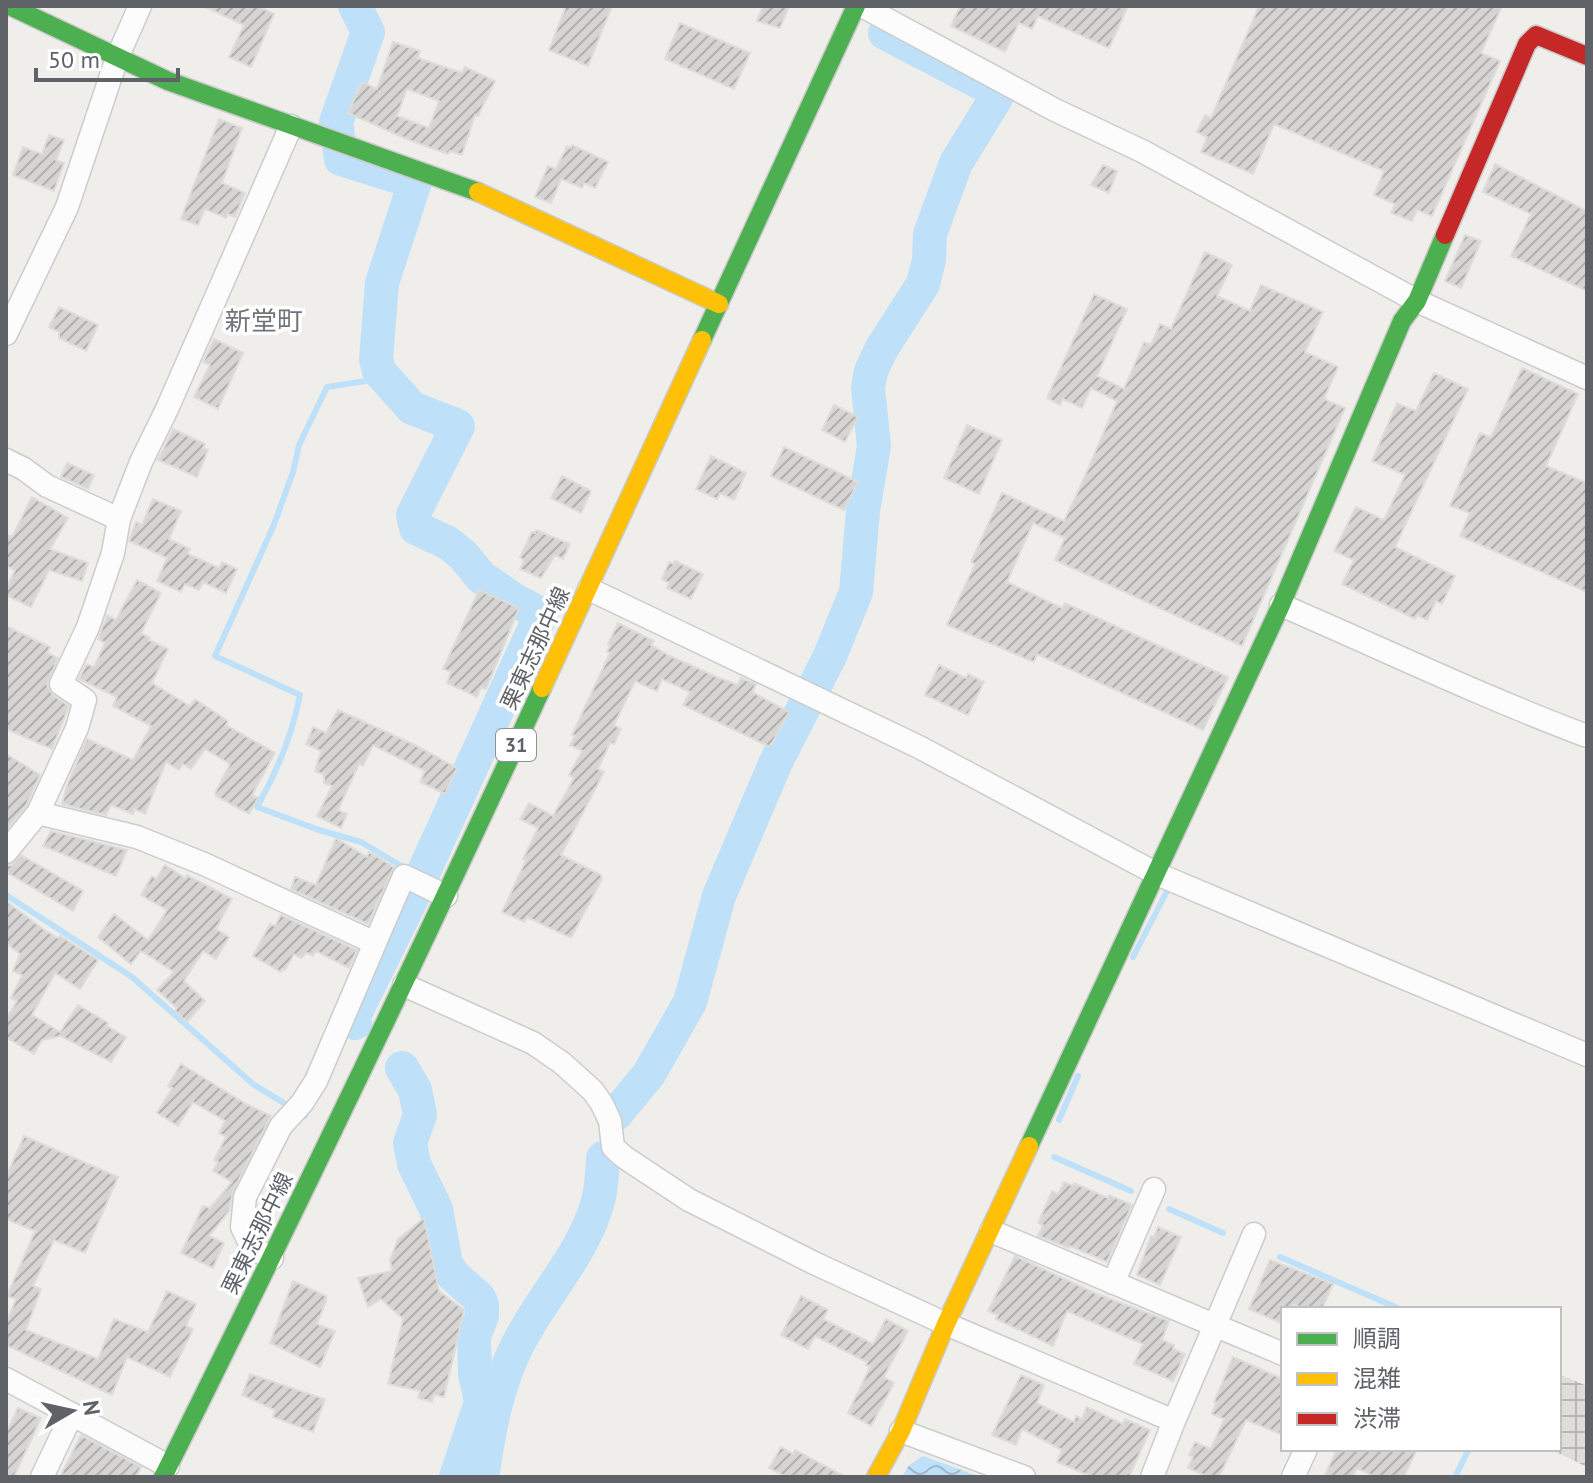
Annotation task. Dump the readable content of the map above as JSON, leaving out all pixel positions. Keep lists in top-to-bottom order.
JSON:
{
  "streets": {
    "street": ["栗東志那中線", "31"]
  },
  "districts": ["新堂町"],
  "legend": ["順調", "混雑", "渋滞"],
  "scale_bar": "50 m",
  "north": "right"
}
